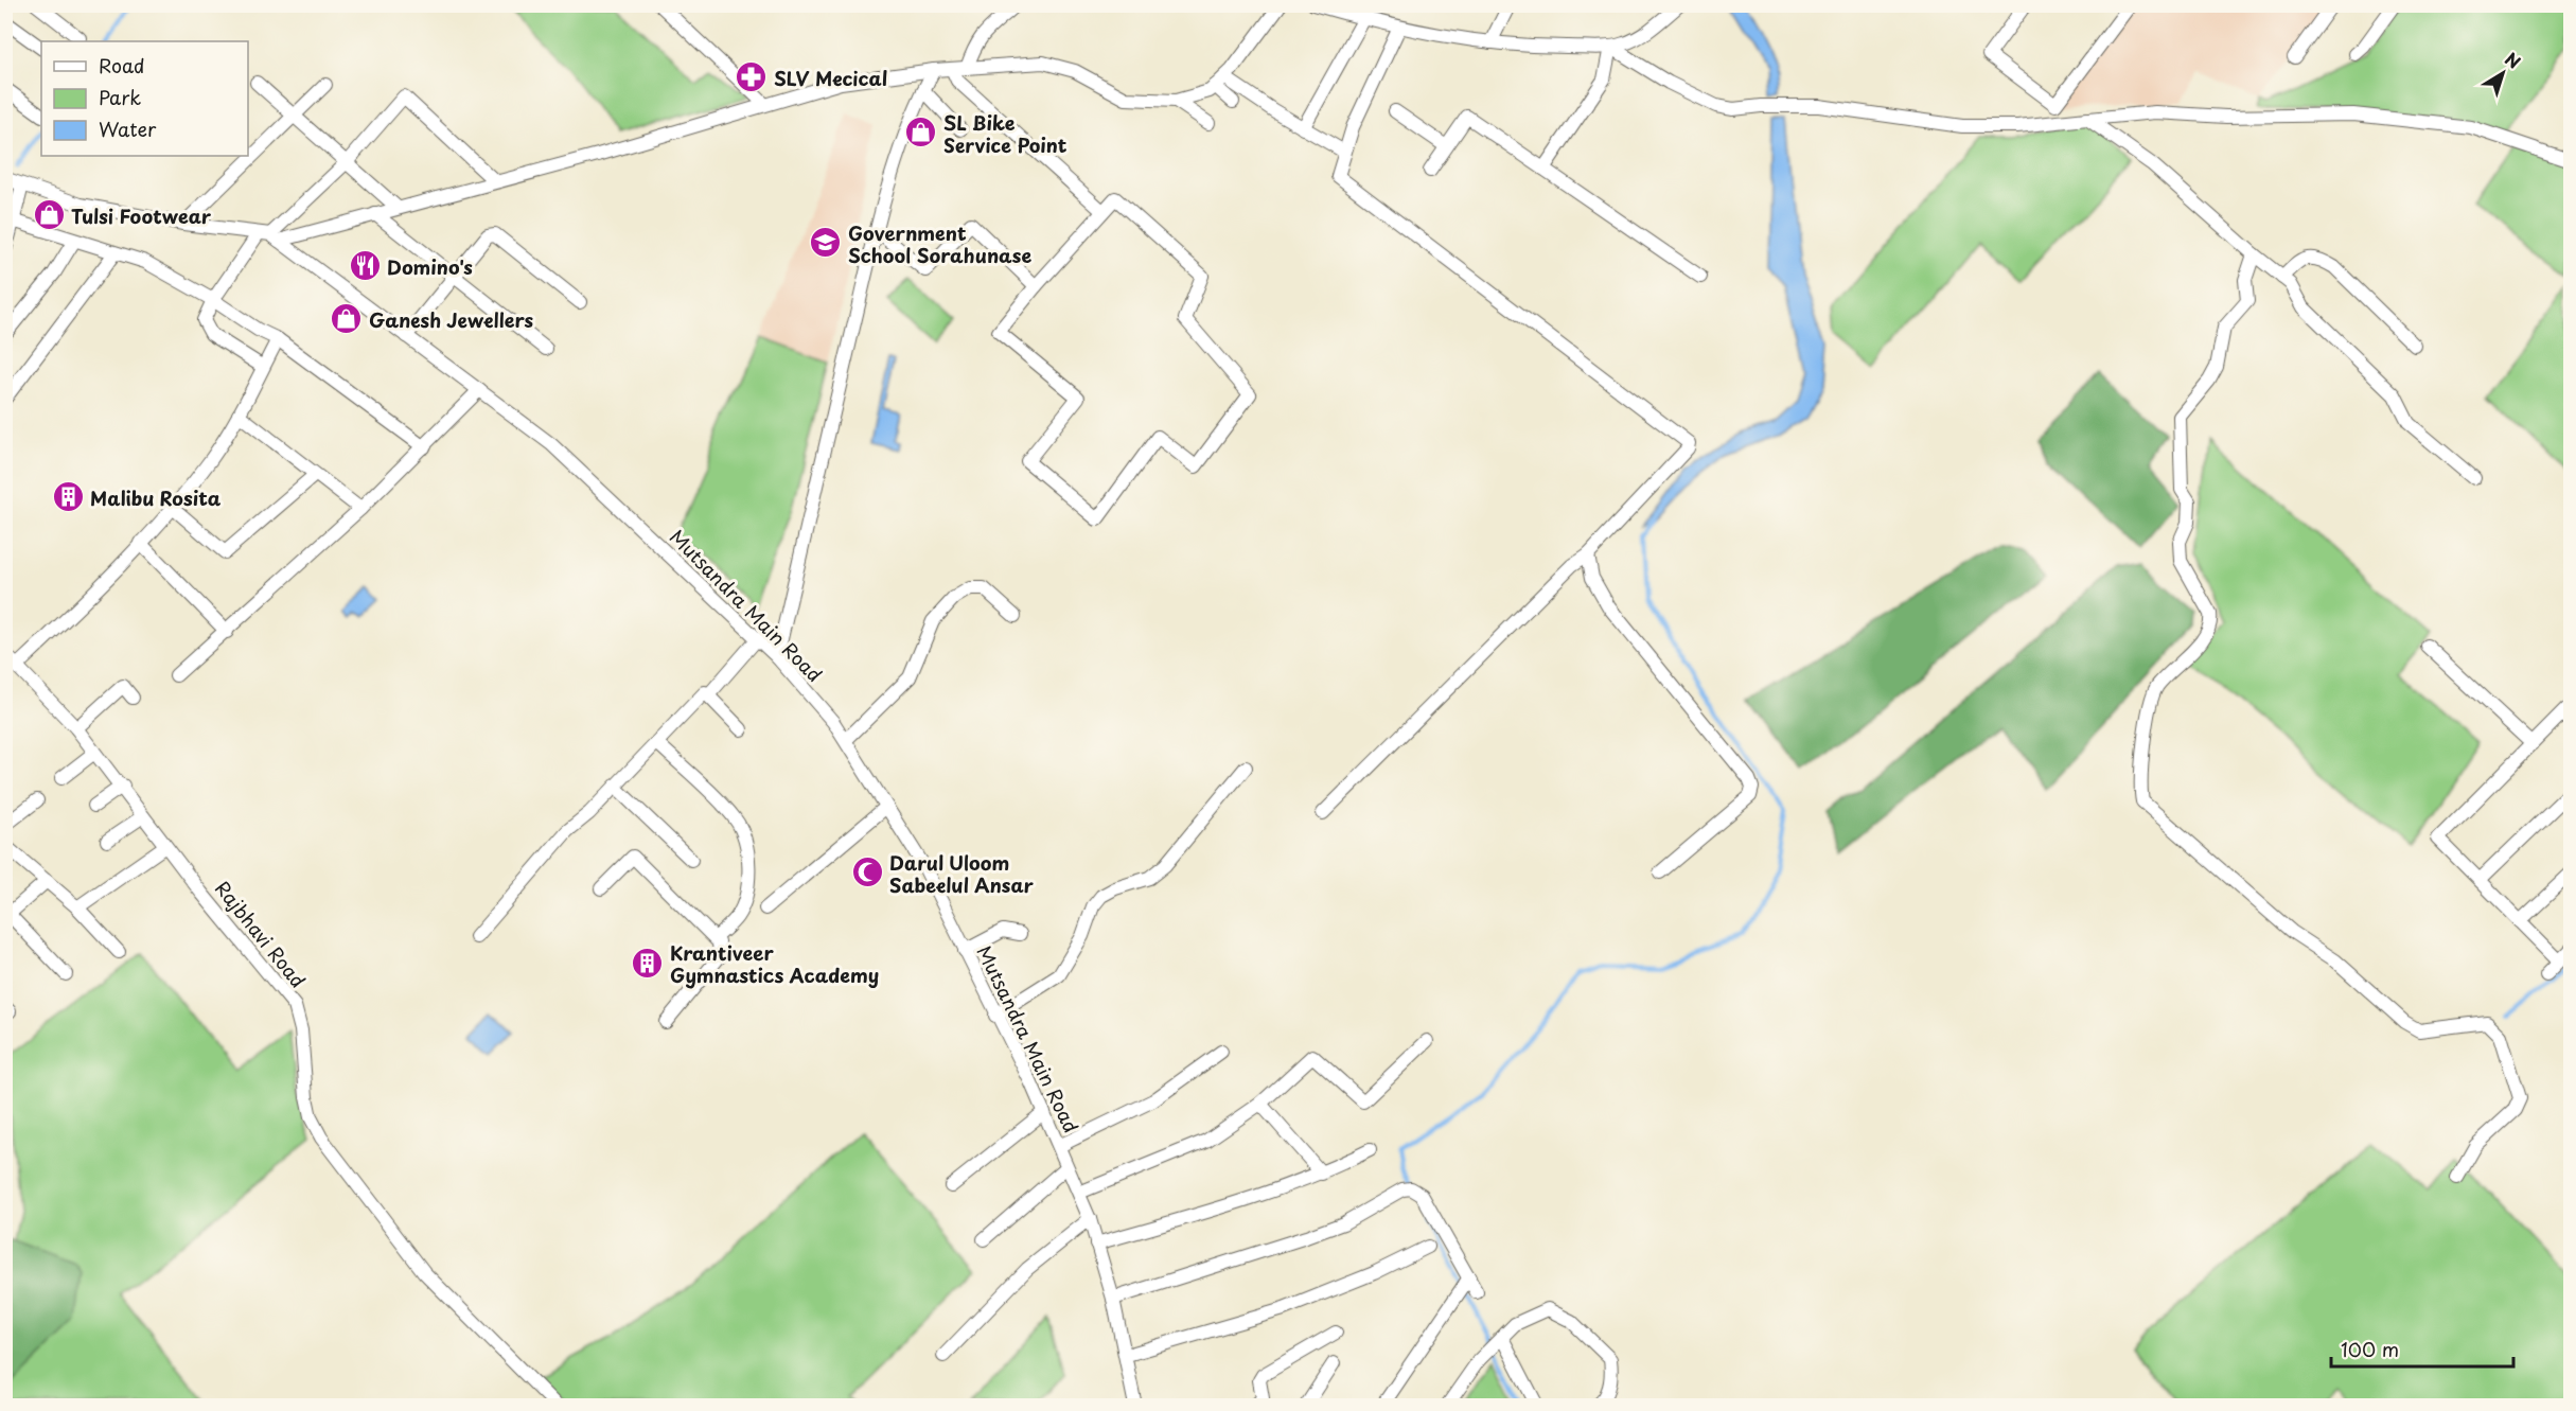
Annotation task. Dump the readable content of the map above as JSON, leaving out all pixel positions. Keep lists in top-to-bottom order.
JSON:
{
  "streets": {
    "street": ["Mutsandra Main Road", "Rajbhavi Road"]
  },
  "places": {
    "pharmacy": ["SLV Mecical"],
    "shop": ["SL Bike Service Point", "Tulsi Footwear", "Ganesh Jewellers"],
    "school or university": ["Government School Sorahunase"],
    "restaurant": ["Domino's"],
    "building": ["Malibu Rosita", "Krantiveer Gymnastics Academy"],
    "mosque": ["Darul Uloom Sabeelul Ansar"]
  },
  "legend": ["Road", "Park", "Water"],
  "scale_bar": "100 m",
  "north": "top right"
}
